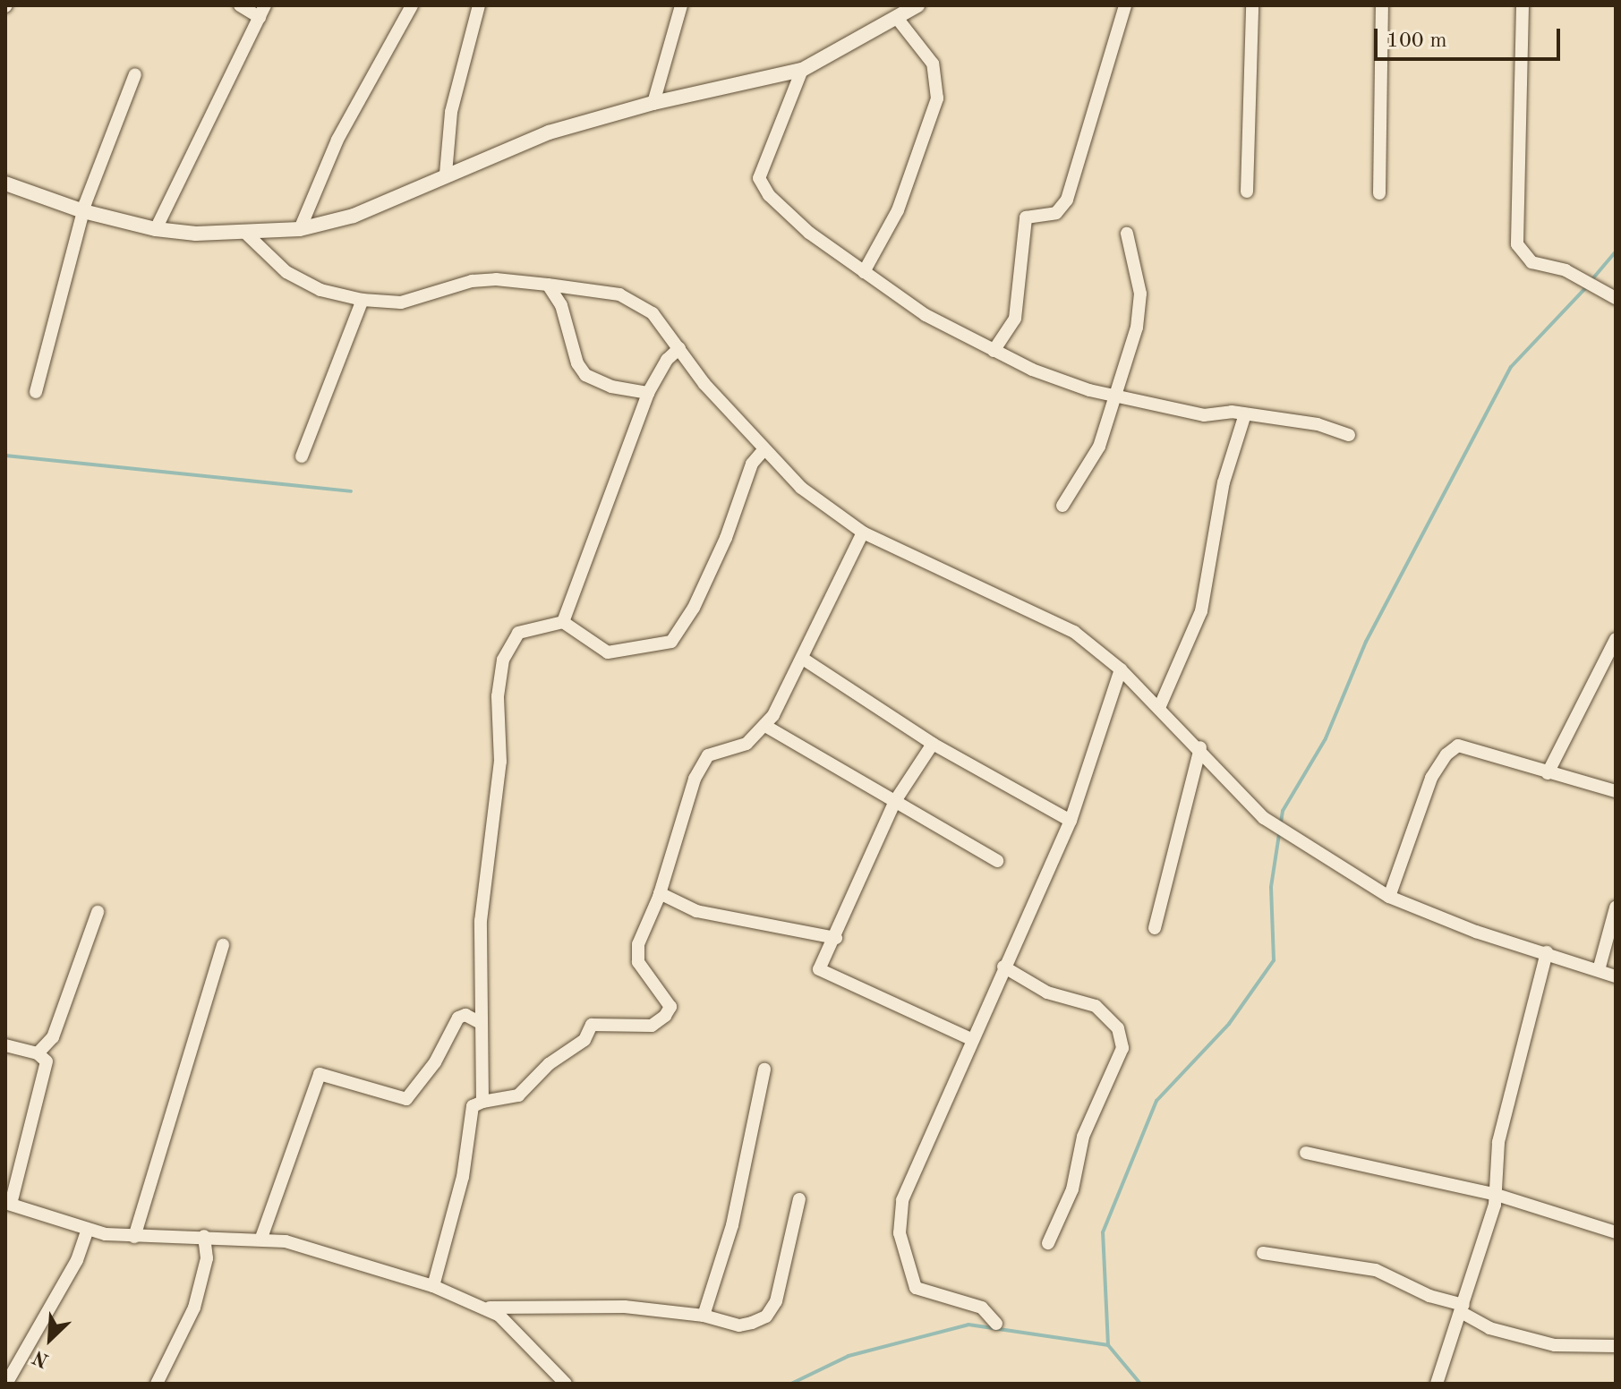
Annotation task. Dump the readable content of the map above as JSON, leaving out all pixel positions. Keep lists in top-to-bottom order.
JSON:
{
  "scale_bar": "100 m",
  "north": "bottom left"
}
